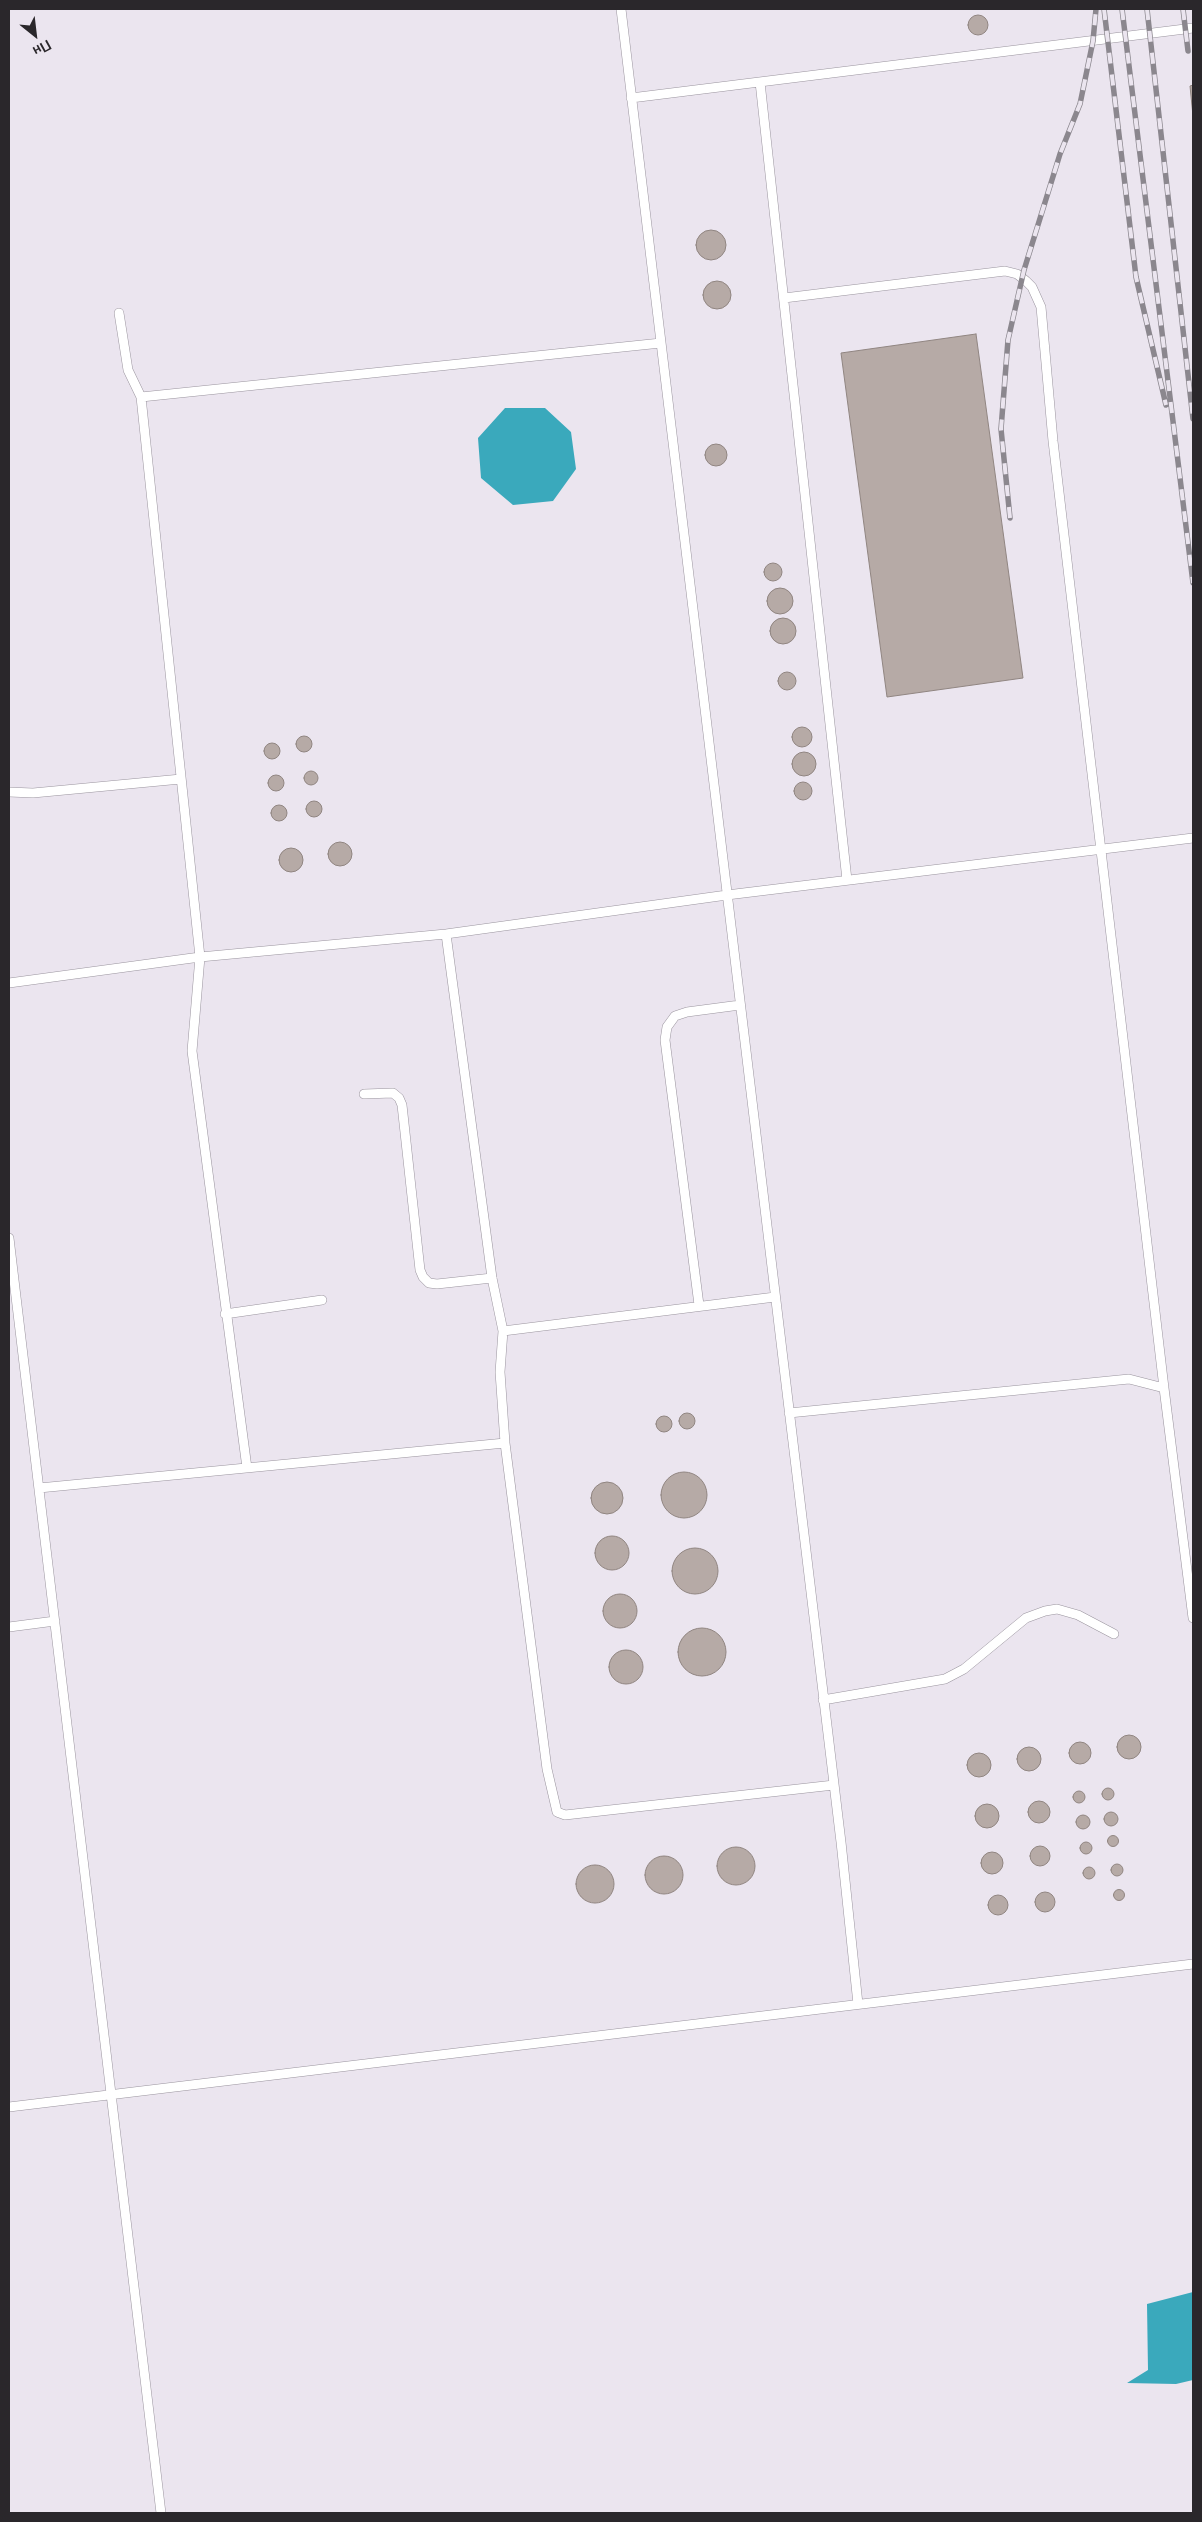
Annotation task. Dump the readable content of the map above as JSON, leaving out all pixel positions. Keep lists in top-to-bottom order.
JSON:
{
  "north": "bottom right"
}
